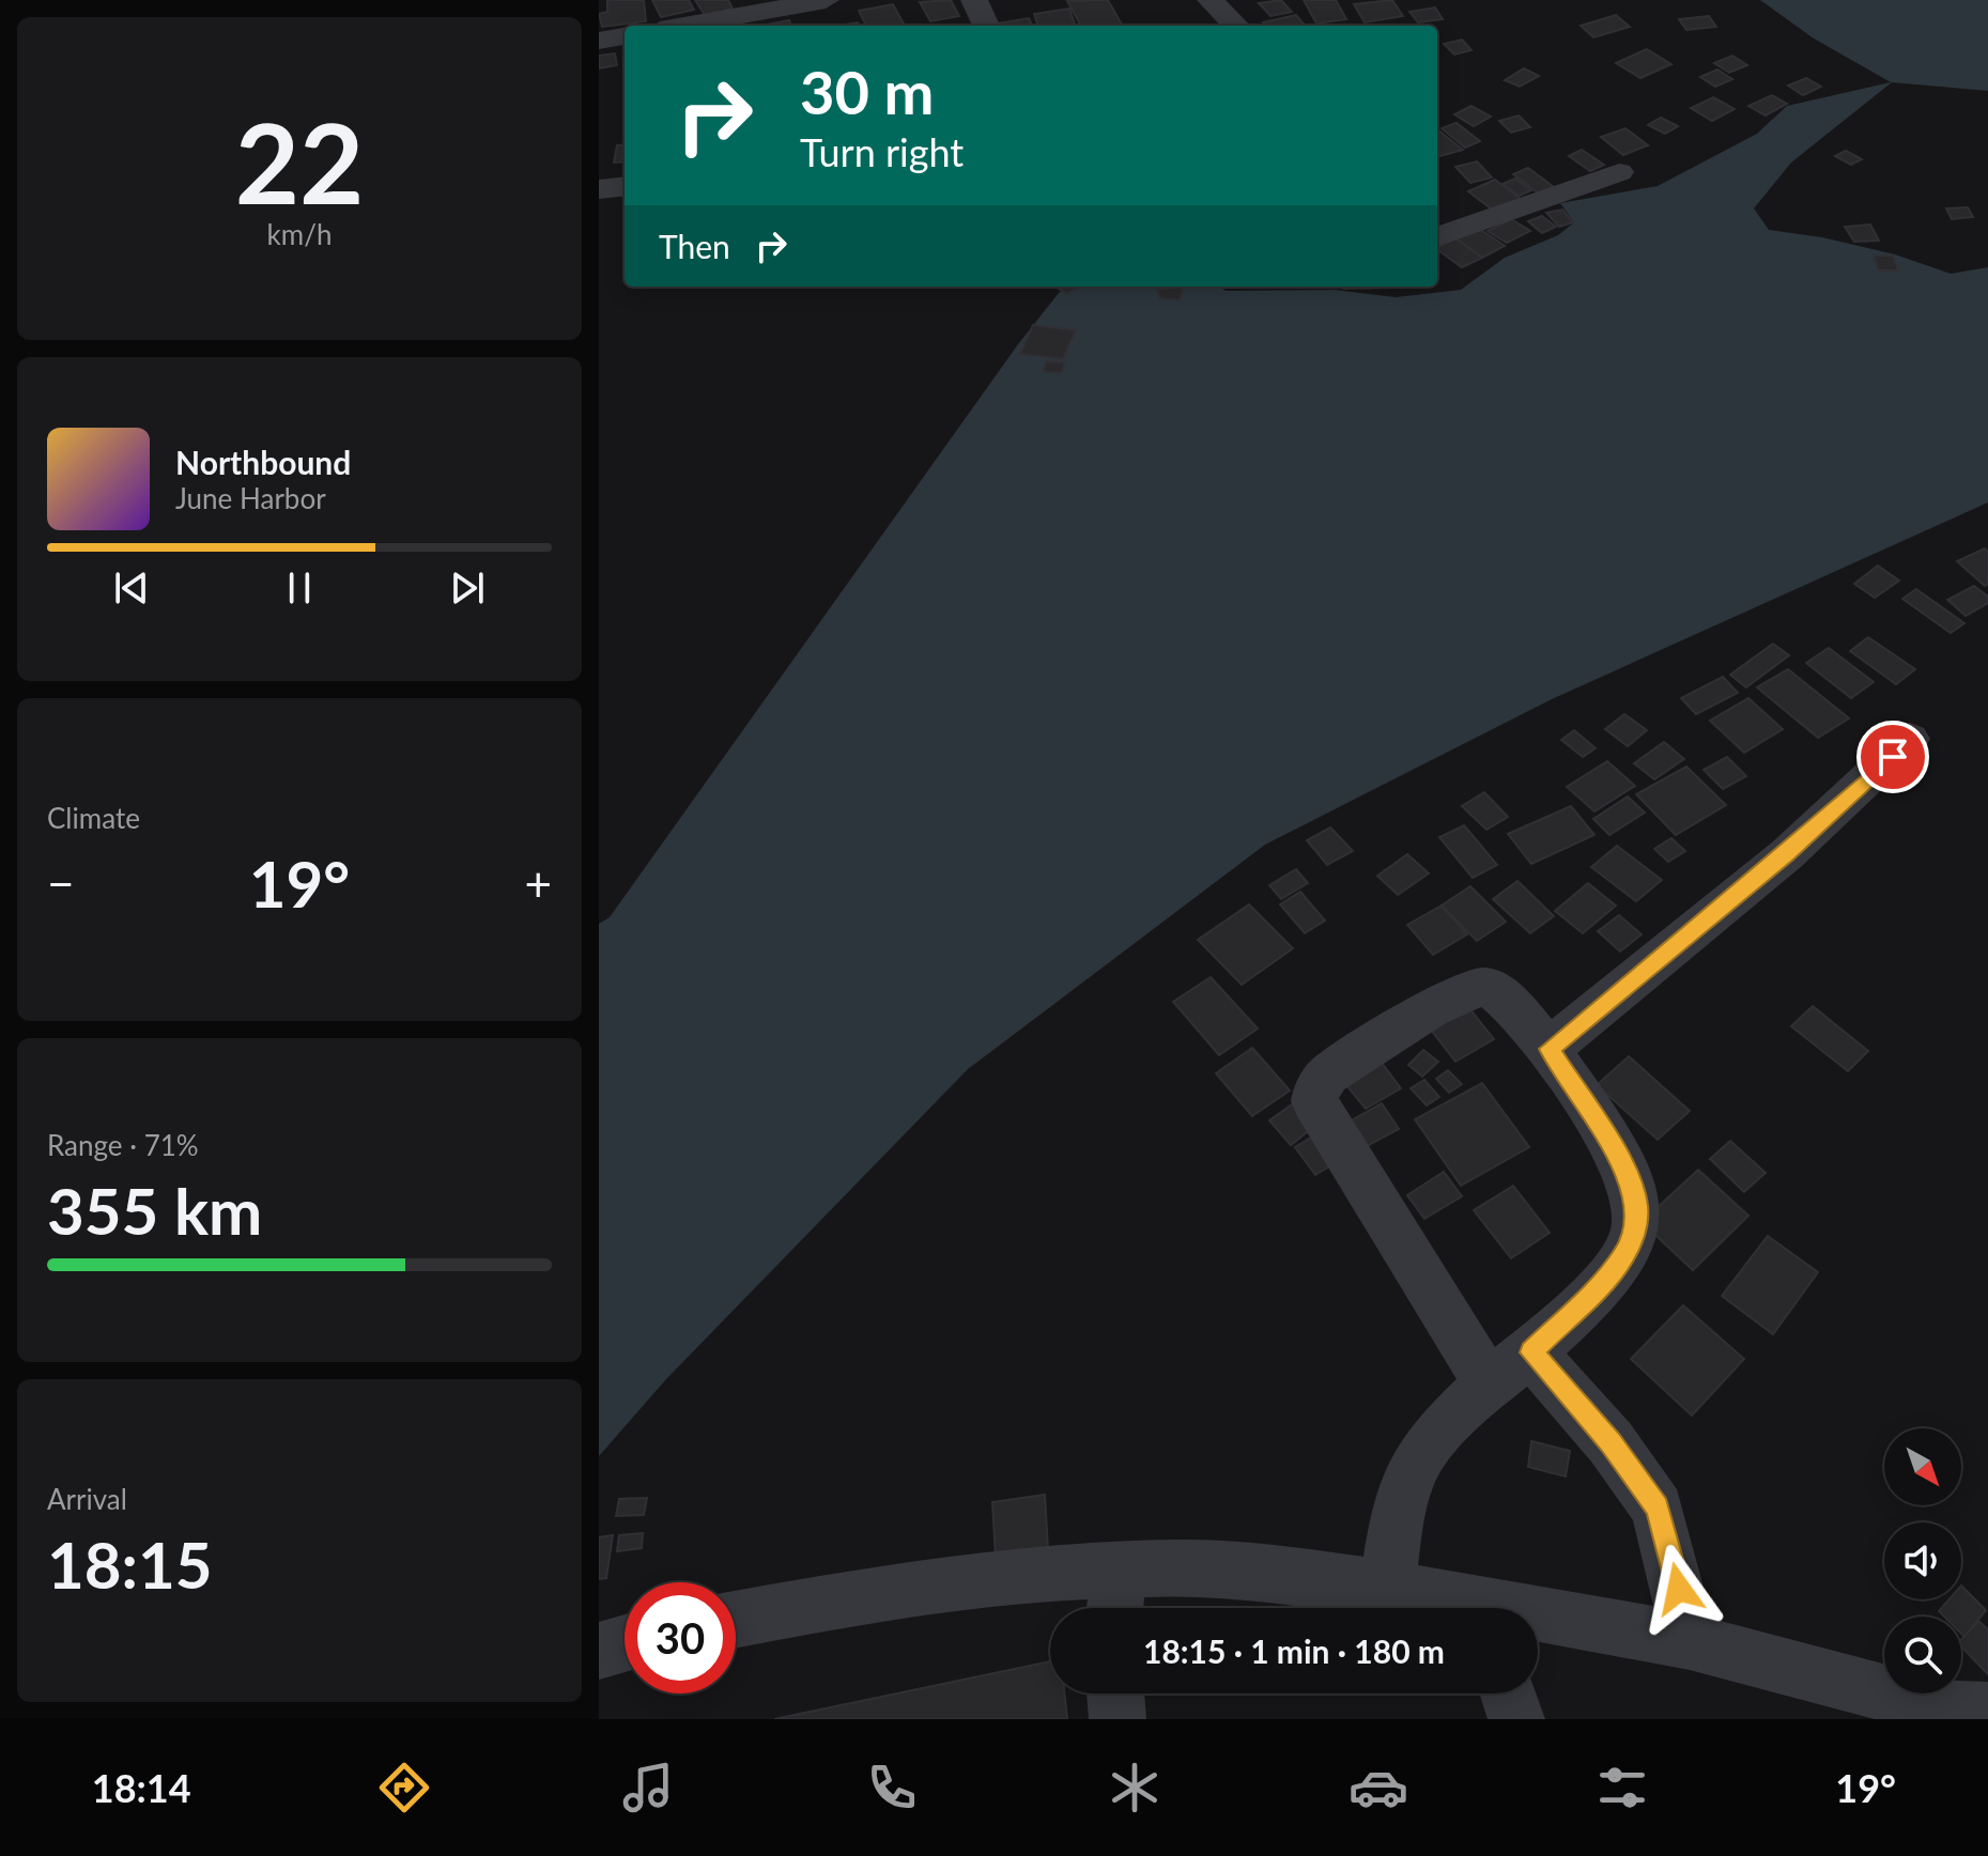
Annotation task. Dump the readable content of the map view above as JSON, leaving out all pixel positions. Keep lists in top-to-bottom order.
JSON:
{
  "north": "bottom right",
  "page": {
    "tile": [
      ["22", "km/h"],
      "Climate",
      ["Range · 71%", "355 km"],
      ["Arrival", "18:15"]
    ],
    "turn": ["30 m", "Turn right"],
    "then": "Then",
    "song": ["Northbound", "June Harbor"],
    "heat": ["−", "19°", "+"],
    "limit": "30",
    "trip": "18:15 · 1 min · 180 m",
    "tabs": ["18:14", "19°"]
  }
}
